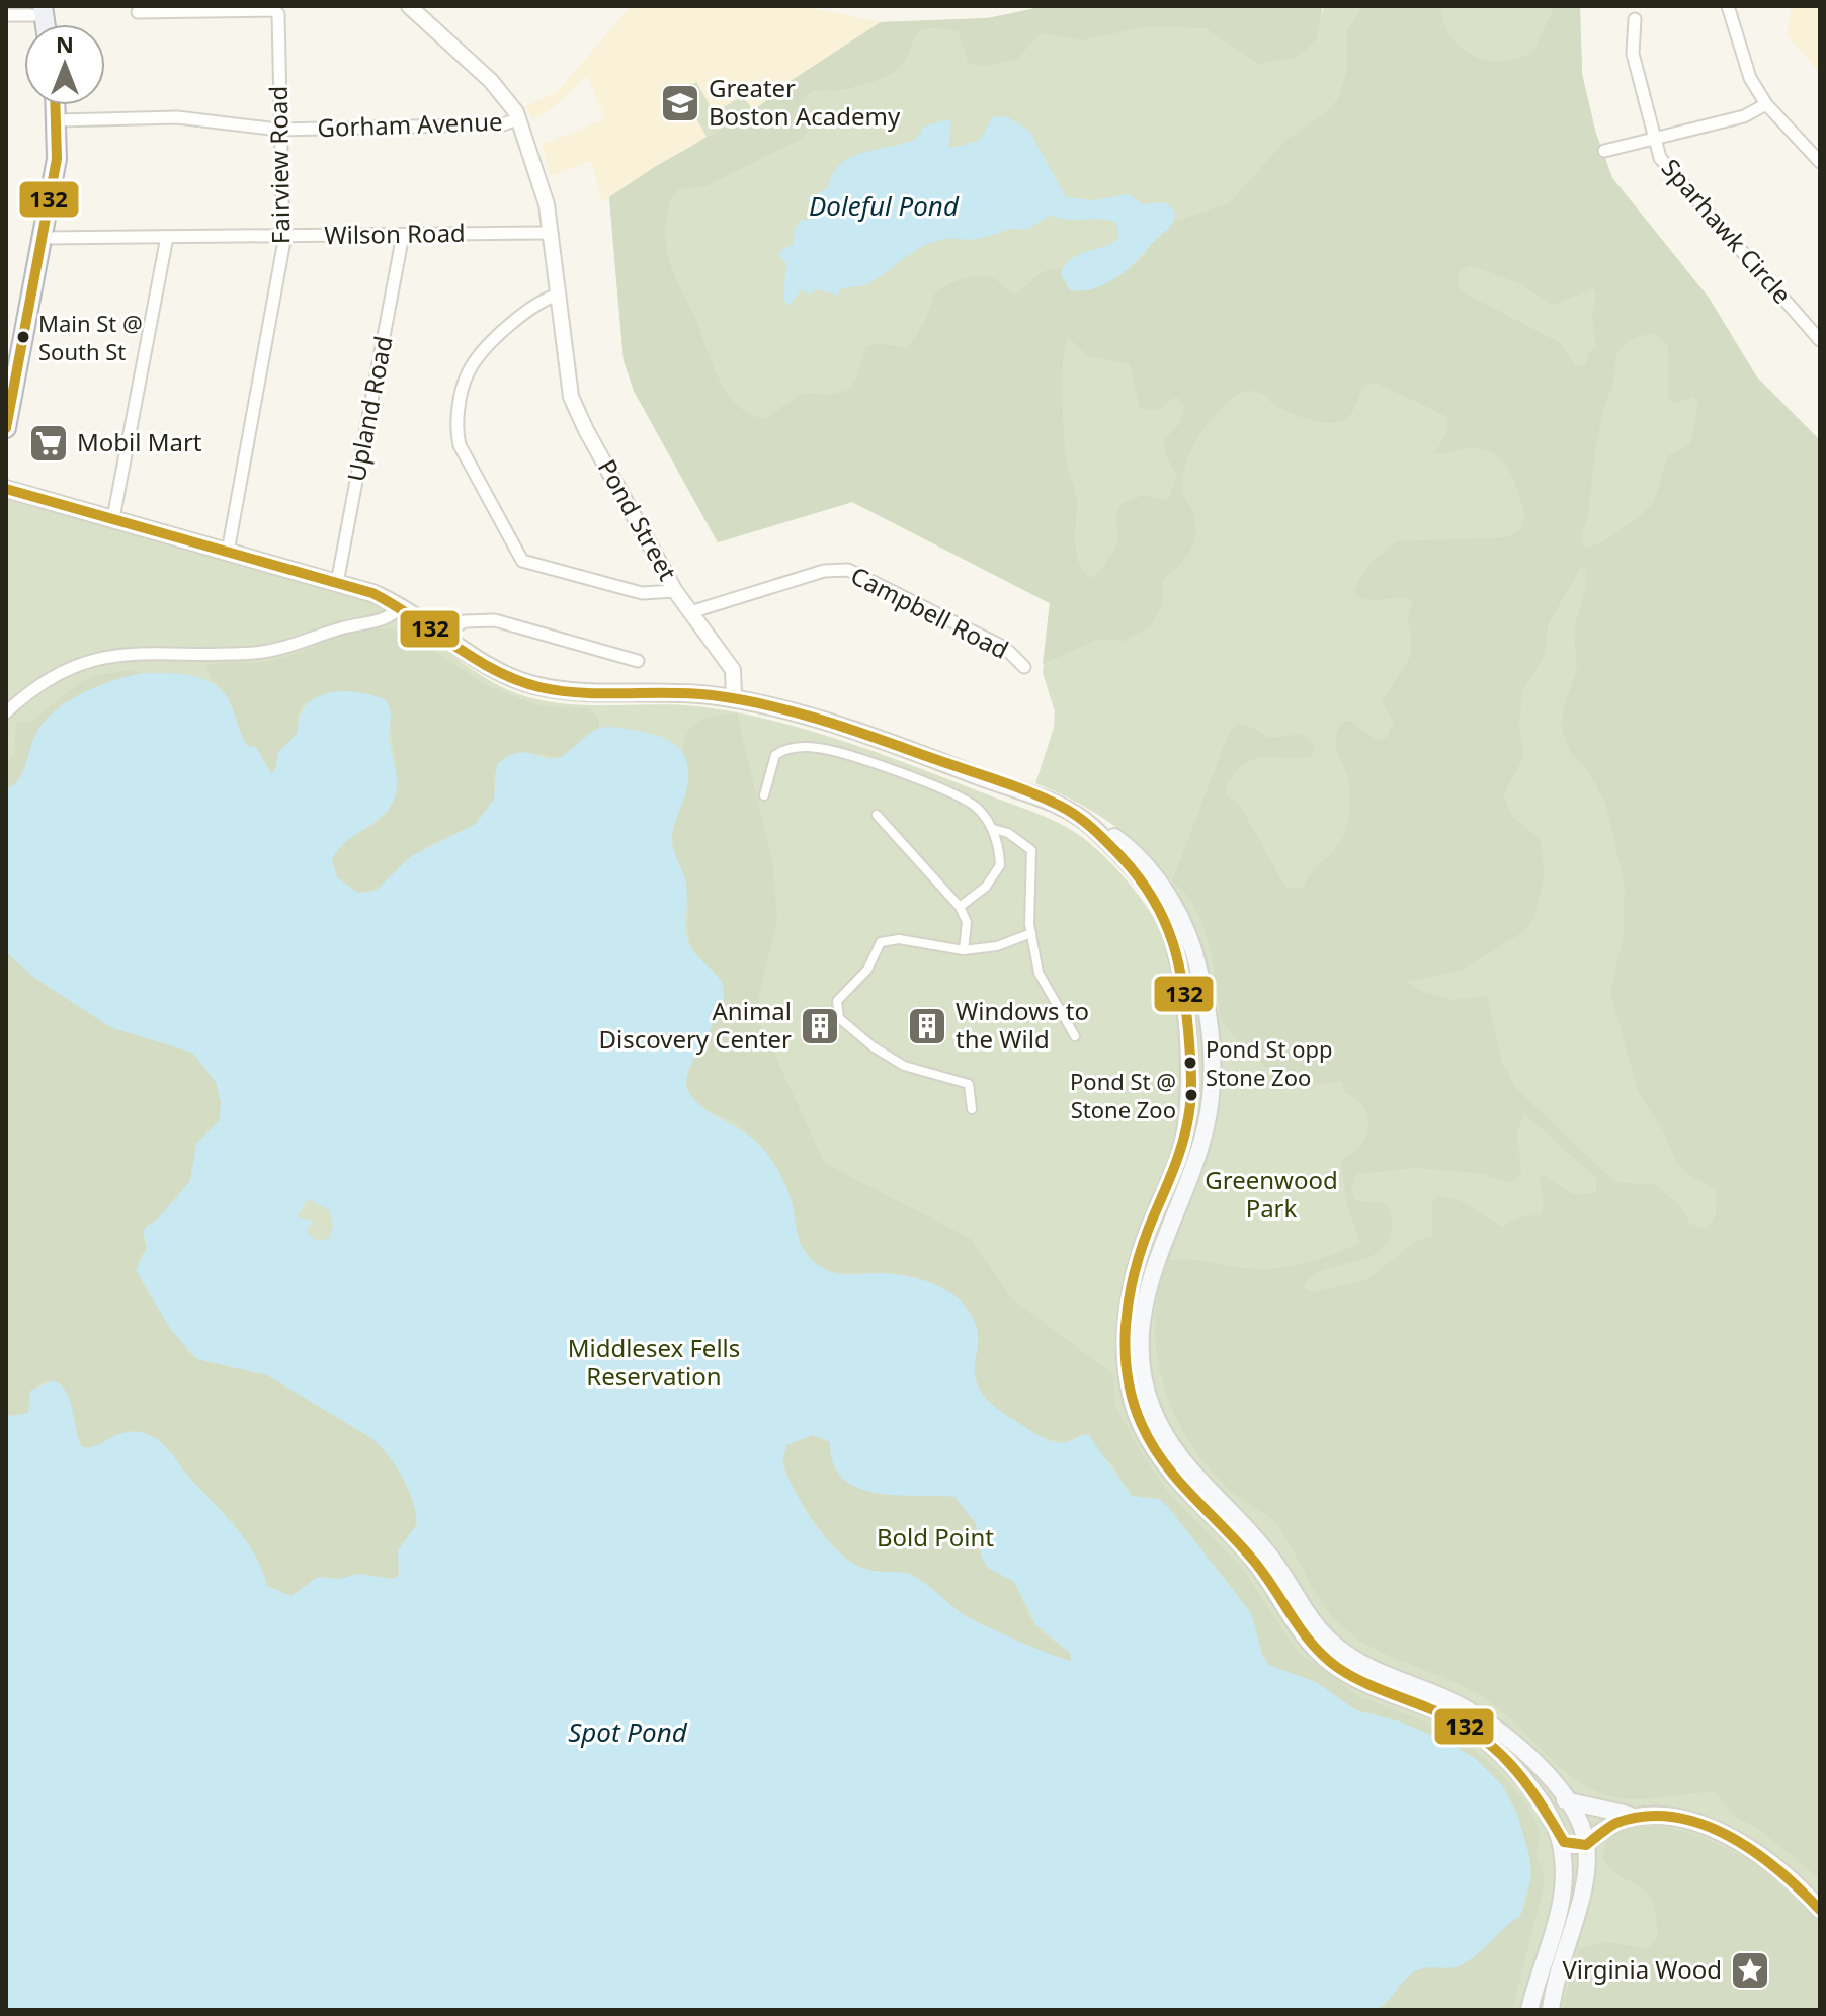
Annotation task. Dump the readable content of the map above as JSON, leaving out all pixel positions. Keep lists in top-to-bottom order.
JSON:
{
  "streets": {
    "street": [
      "Gorham Avenue",
      "Fairview Road",
      "Sparhawk Circle",
      "Wilson Road",
      "Upland Road",
      "Pond Street",
      "Campbell Road"
    ]
  },
  "crossings": [
    ["Gorham Avenue", "Fairview Road"],
    ["Gorham Avenue", "Pond Street"],
    ["Fairview Road", "Wilson Road"],
    ["Wilson Road", "Upland Road"],
    ["Wilson Road", "Pond Street"],
    ["Pond Street", "Campbell Road"]
  ],
  "water": ["Doleful Pond", "Spot Pond"],
  "parks": ["Greenwood Park", "Middlesex Fells Reservation", "Bold Point"],
  "places": {
    "school or university": ["Greater Boston Academy"],
    "other": ["Main St @ South St", "Pond St opp Stone Zoo", "Pond St @ Stone Zoo"],
    "supermarket": ["Mobil Mart"],
    "building": ["Animal Discovery Center", "Windows to the Wild"],
    "place": ["Virginia Wood"]
  },
  "lines": ["transit line 132"],
  "north": "top"
}
